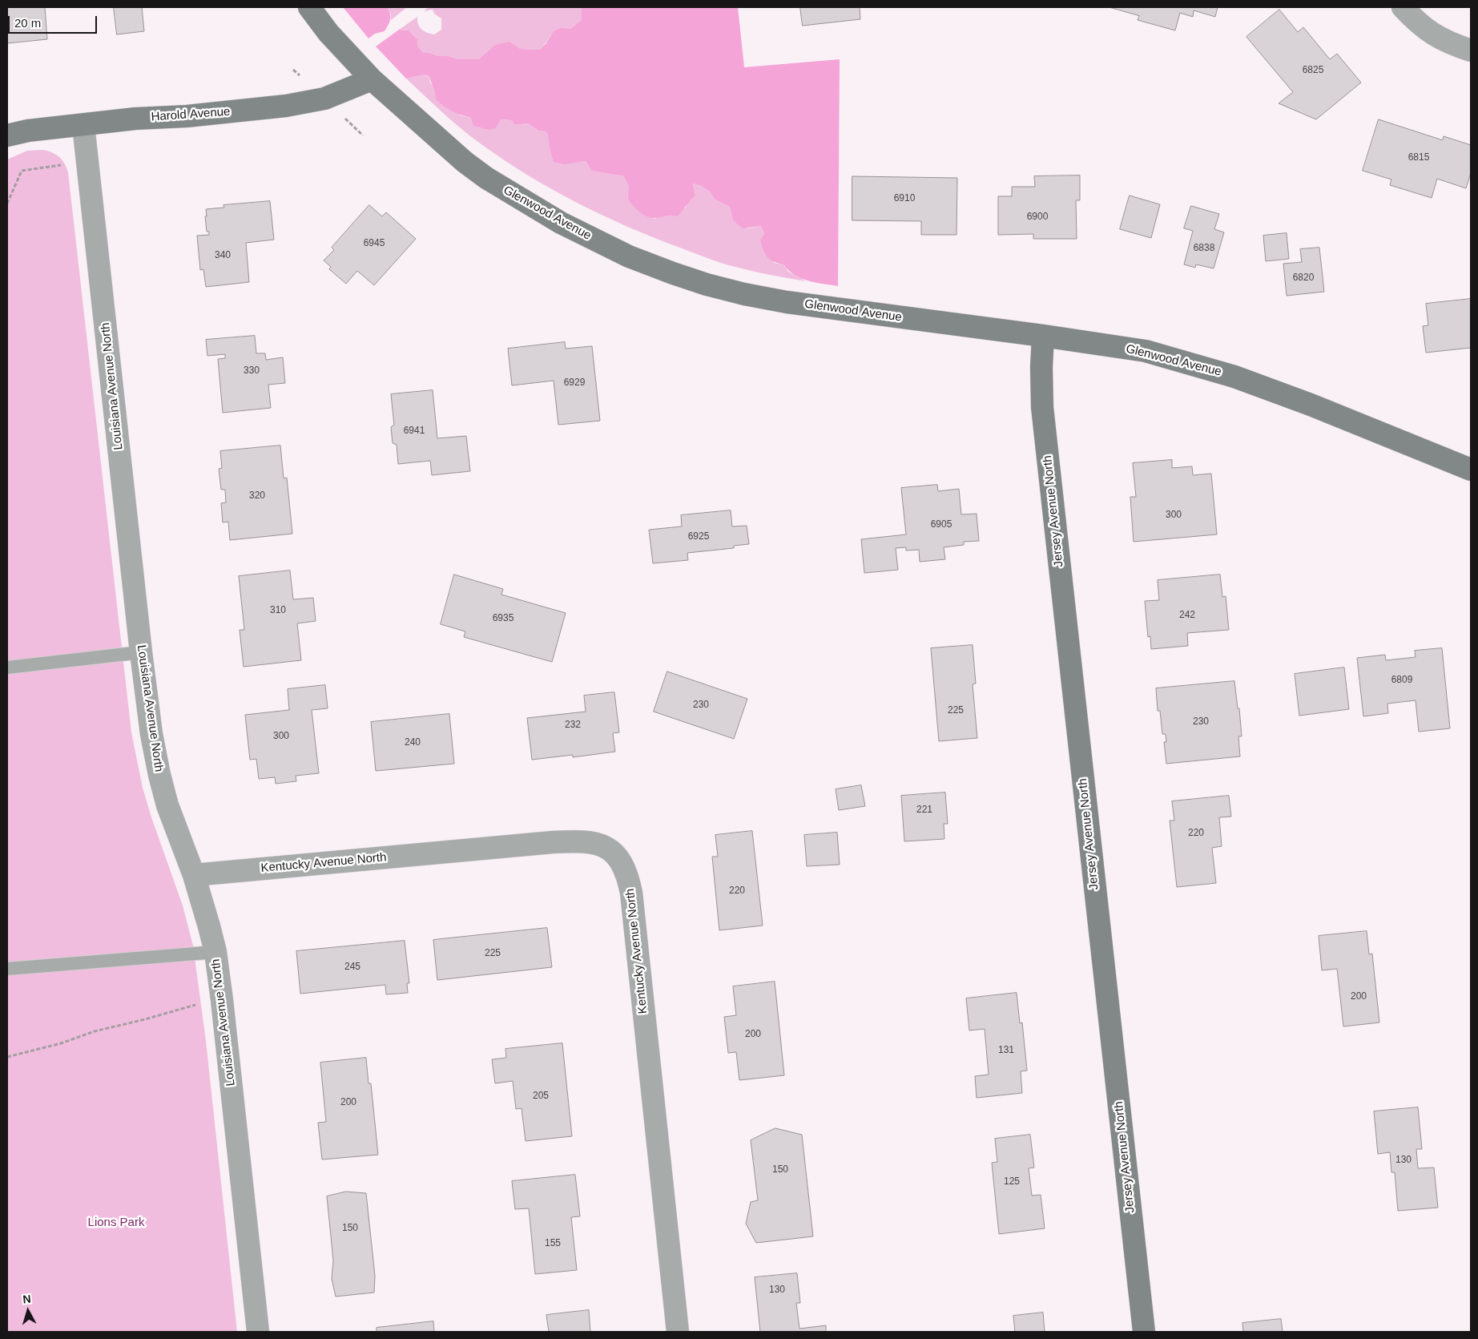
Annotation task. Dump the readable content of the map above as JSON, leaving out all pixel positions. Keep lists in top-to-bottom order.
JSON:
{
  "streets": {
    "street": [
      "Harold Avenue",
      "Glenwood Avenue",
      "Louisiana Avenue North",
      "Jersey Avenue North",
      "Kentucky Avenue North"
    ]
  },
  "crossings": [
    ["Harold Avenue", "Glenwood Avenue"],
    ["Harold Avenue", "Louisiana Avenue North"],
    ["Glenwood Avenue", "Jersey Avenue North"],
    ["Louisiana Avenue North", "Kentucky Avenue North"]
  ],
  "parks": ["Lions Park"],
  "house_numbers": [
    "6825",
    "6815",
    "6910",
    "6900",
    "6945",
    "6838",
    "340",
    "6820",
    "330",
    "6929",
    "6941",
    "320",
    "300",
    "6905",
    "6925",
    "310",
    "242",
    "6935",
    "6809",
    "230",
    "225",
    "230",
    "232",
    "300",
    "240",
    "221",
    "220",
    "220",
    "225",
    "245",
    "200",
    "200",
    "131",
    "205",
    "200",
    "130",
    "150",
    "125",
    "150",
    "155",
    "130"
  ],
  "scale_bar": "20 m",
  "north": "top"
}
